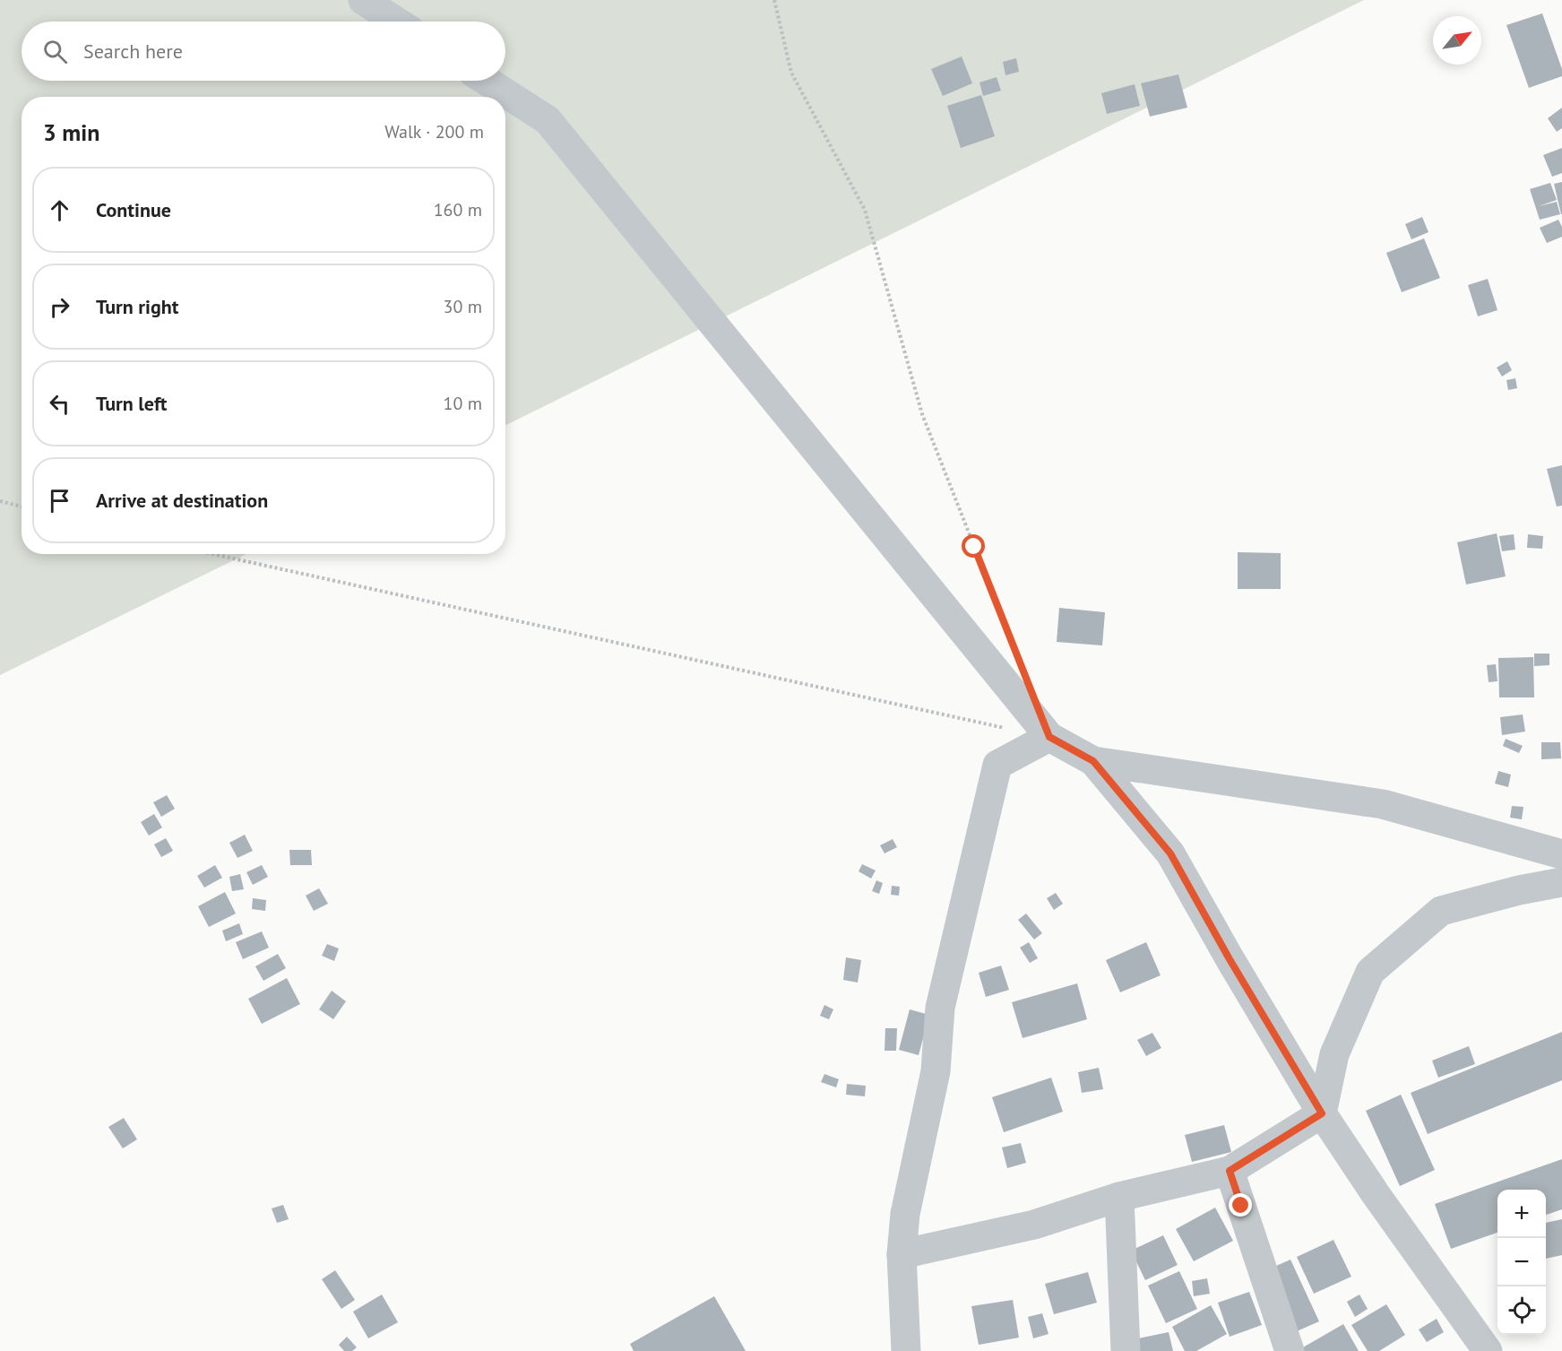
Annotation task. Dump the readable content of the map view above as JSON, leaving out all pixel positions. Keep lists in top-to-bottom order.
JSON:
{
  "north": "top right",
  "page": {
    "search": "Search here",
    "heading": ["3 min", "Walk · 200 m"],
    "list": [
      ["Continue", "160 m"],
      ["Turn right", "30 m"],
      ["Turn left", "10 m"],
      "Arrive at destination"
    ],
    "map_buttons": ["+", "−"]
  }
}
